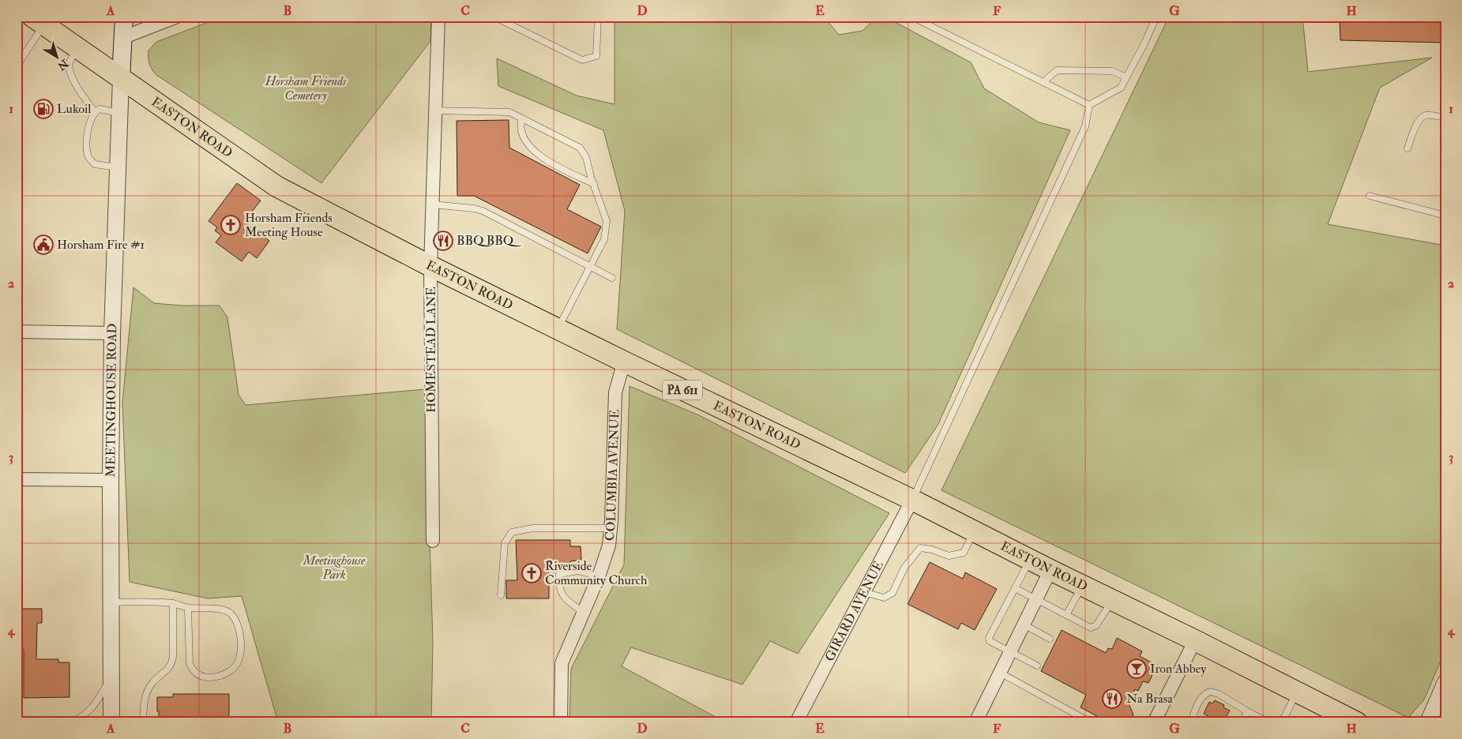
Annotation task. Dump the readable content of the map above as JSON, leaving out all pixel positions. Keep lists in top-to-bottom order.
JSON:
{
  "streets": {
    "highway": ["EASTON ROAD", "PA 611"],
    "street": [
      "HOMESTEAD LANE",
      "MEETINGHOUSE ROAD",
      "COLUMBIA AVENUE",
      "GIRARD AVENUE"
    ]
  },
  "crossings": [
    ["EASTON ROAD", "HOMESTEAD LANE"],
    ["EASTON ROAD", "MEETINGHOUSE ROAD"],
    ["EASTON ROAD", "COLUMBIA AVENUE"],
    ["EASTON ROAD", "GIRARD AVENUE"]
  ],
  "parks": ["Horsham Friends Cemetery", "Meetinghouse Park"],
  "places": {
    "fuel station": ["Lukoil"],
    "church": ["Horsham Friends Meeting House", "Riverside Community Church"],
    "restaurant": ["BBQ BBQ", "Na Brasa"],
    "public building": ["Horsham Fire #1"],
    "bar": ["Iron Abbey"]
  },
  "north": "bottom right",
  "grid": {
    "columns": [
      "A",
      "B",
      "C",
      "D",
      "E",
      "F",
      "G",
      "H"
    ],
    "rows": [
      "1",
      "2",
      "3",
      "4"
    ]
  }
}
